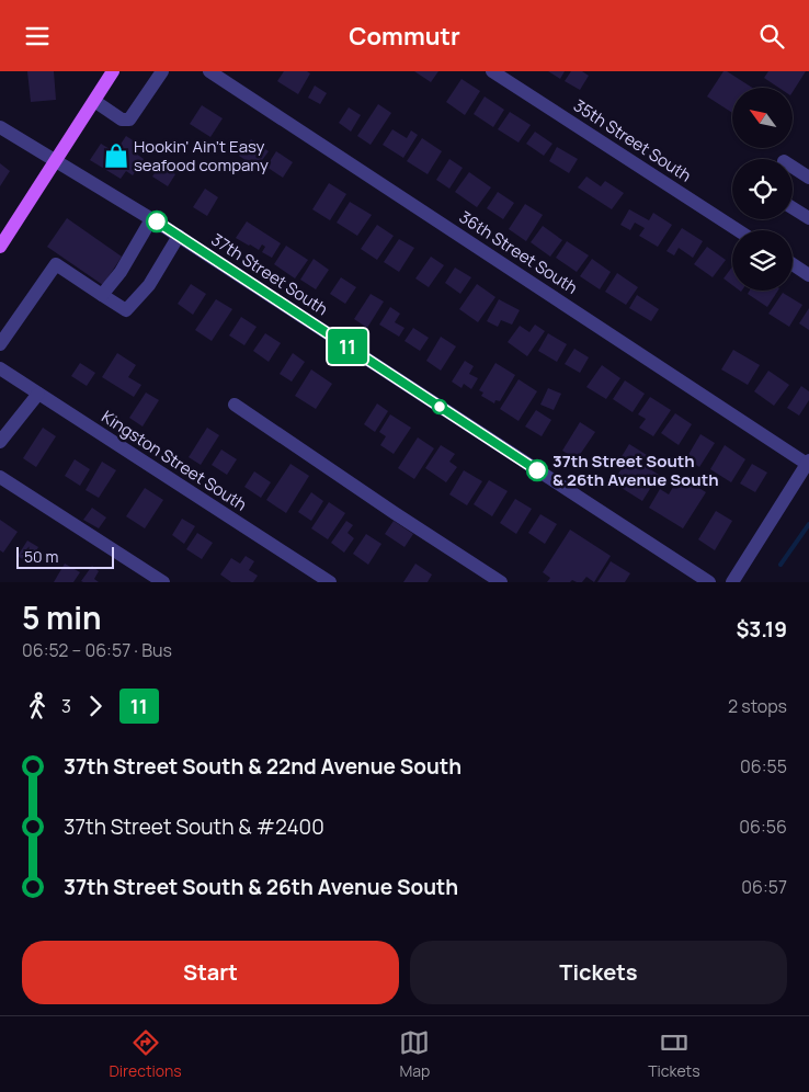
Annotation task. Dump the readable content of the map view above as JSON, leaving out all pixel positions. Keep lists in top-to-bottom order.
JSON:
{
  "streets": {
    "street": [
      "35th Street South",
      "36th Street South",
      "37th Street South",
      "Kingston Street South"
    ]
  },
  "places": {
    "shop": ["Hookin' Ain't Easy seafood company"],
    "other": ["37th Street South & 26th Avenue South"]
  },
  "lines": ["bus line 11"],
  "scale_bar": "50 m",
  "north": "top left",
  "page": {
    "header": "Commutr",
    "on_map": "11",
    "scale": "50 m",
    "heading": ["5 min", "06:52 – 06:57 · Bus", "$3.19"],
    "legs": ["3", "11", "2 stops"],
    "list": [
      {
        "name": "37th Street South & 22nd Avenue South",
        "value": "06:55"
      },
      {
        "name": "37th Street South & #2400",
        "value": "06:56"
      },
      {
        "name": "37th Street South & 26th Avenue South",
        "value": "06:57"
      }
    ],
    "buttons": ["Start", "Tickets"],
    "tabs": ["Directions", "Map", "Tickets"]
  }
}
